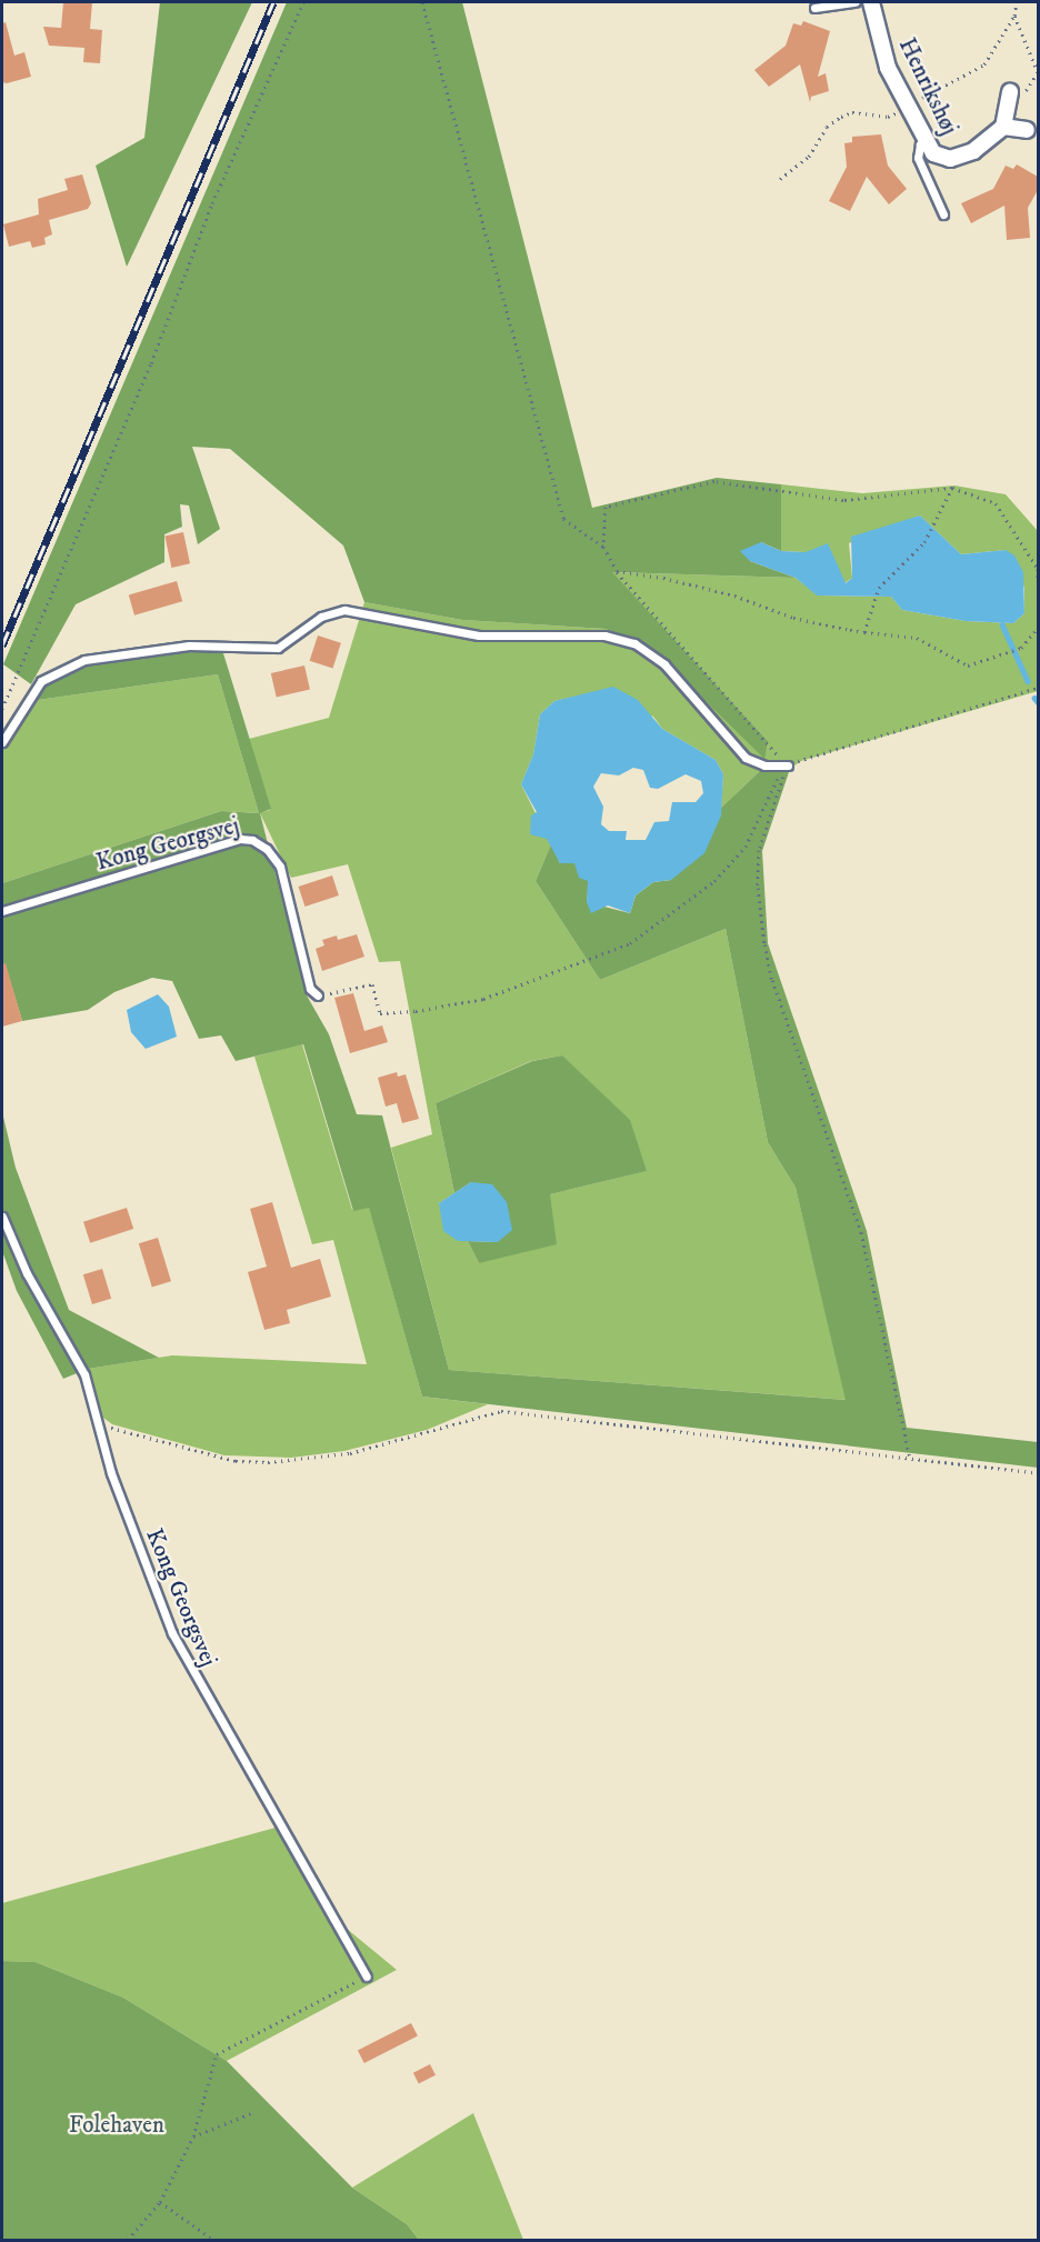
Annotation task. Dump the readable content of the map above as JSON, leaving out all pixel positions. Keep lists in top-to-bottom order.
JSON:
{
  "streets": {
    "street": ["Henrikshøj"],
    "lane": ["Kong Georgsvej"]
  },
  "parks": ["Folehaven"]
}
